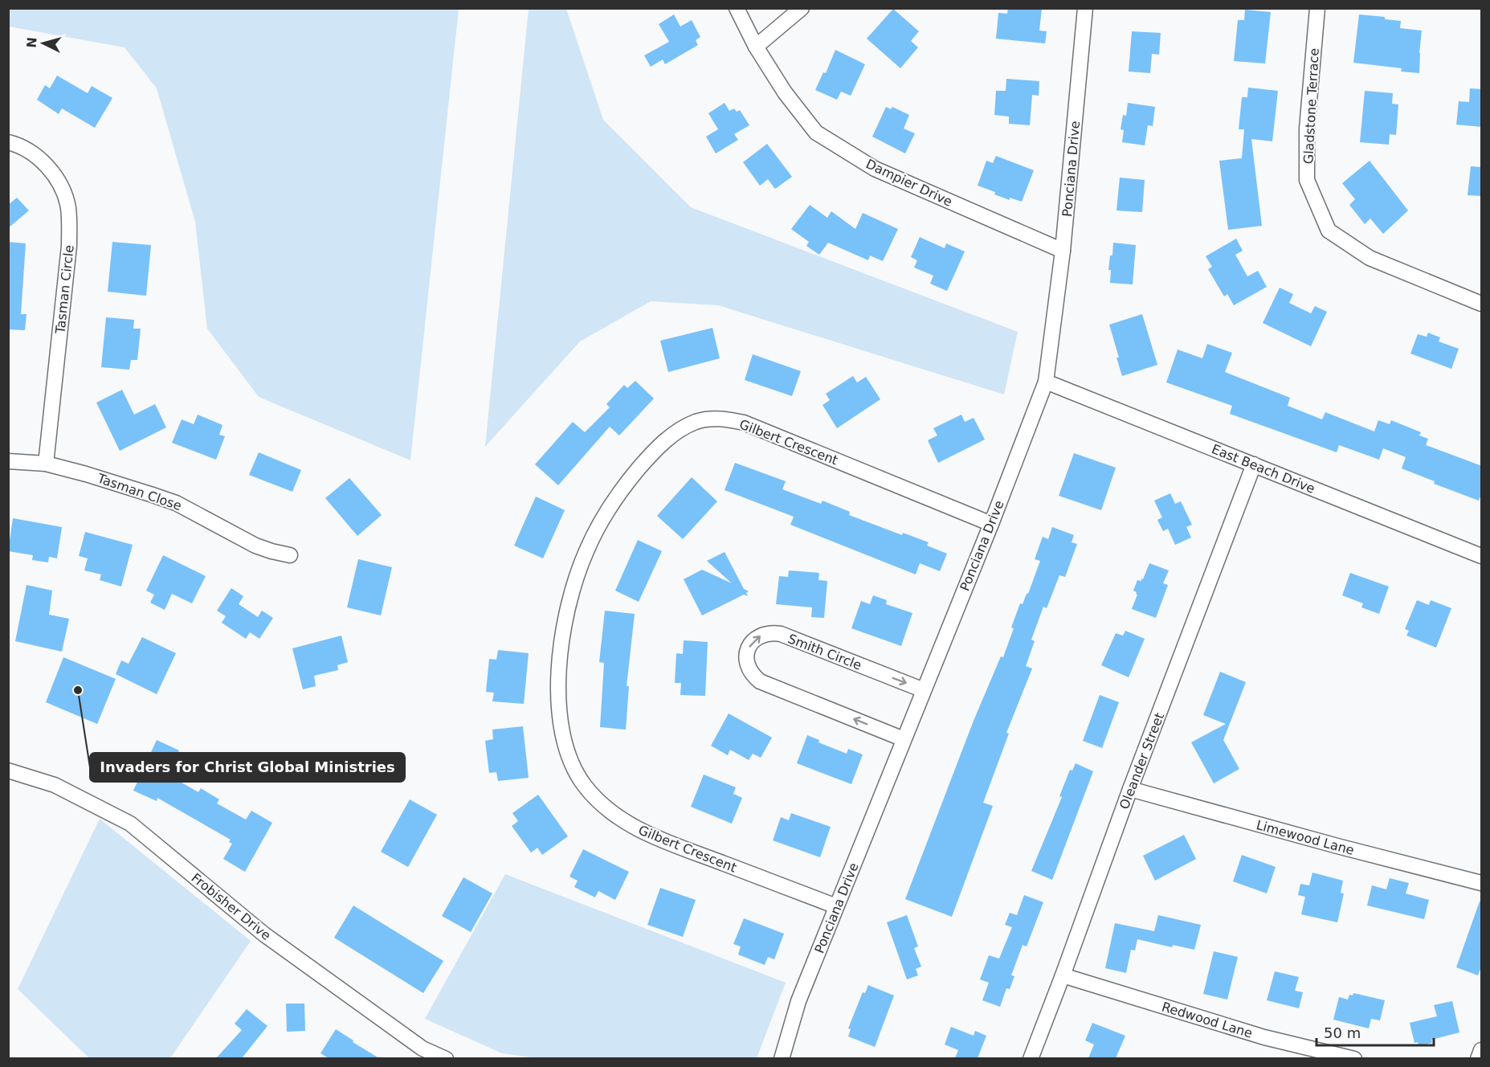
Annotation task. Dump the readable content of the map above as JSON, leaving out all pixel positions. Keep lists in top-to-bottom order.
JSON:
{
  "streets": {
    "street": [
      "Gladstone Terrace",
      "Ponciana Drive",
      "Dampier Drive",
      "Tasman Circle",
      "Gilbert Crescent",
      "East Beach Drive",
      "Tasman Close",
      "Smith Circle",
      "Oleander Street",
      "Limewood Lane",
      "Frobisher Drive",
      "Redwood Lane"
    ]
  },
  "crossings": [
    ["Ponciana Drive", "Dampier Drive"],
    ["Ponciana Drive", "Gilbert Crescent"],
    ["Ponciana Drive", "East Beach Drive"],
    ["Ponciana Drive", "Smith Circle"],
    ["Tasman Circle", "Tasman Close"],
    ["East Beach Drive", "Oleander Street"],
    ["Oleander Street", "Limewood Lane"],
    ["Oleander Street", "Redwood Lane"]
  ],
  "places": ["Invaders for Christ Global Ministries"],
  "scale_bar": "50 m",
  "north": "left"
}
